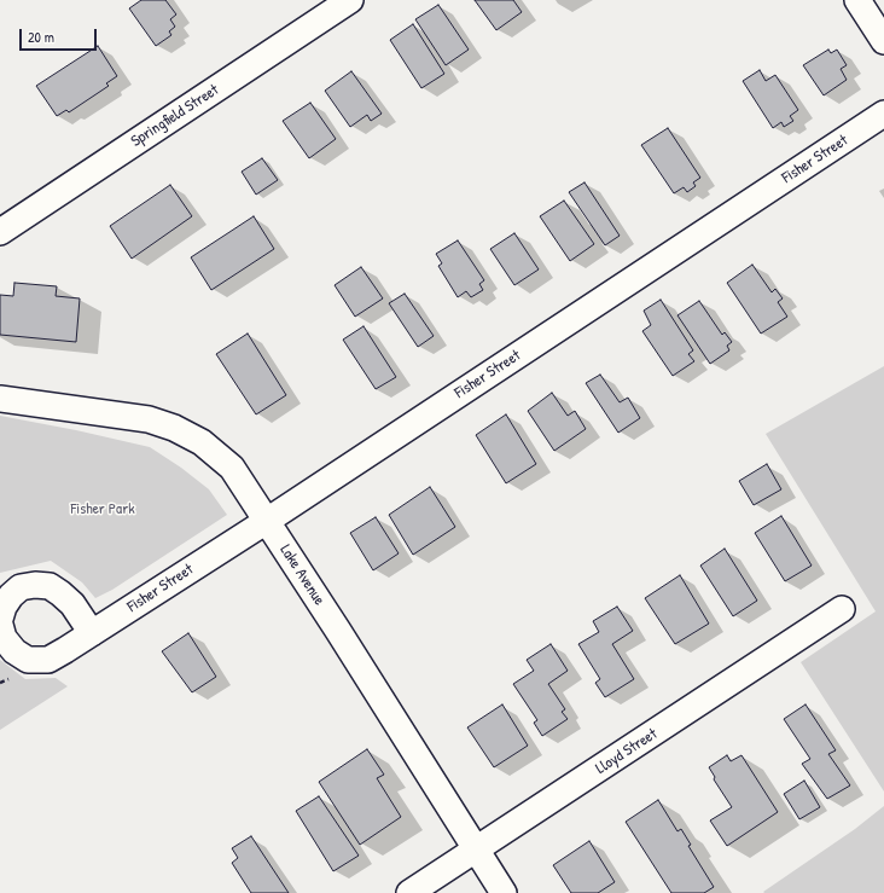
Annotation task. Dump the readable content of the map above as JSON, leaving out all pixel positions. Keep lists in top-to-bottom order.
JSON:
{
  "streets": {
    "street": [
      "Springfield Street",
      "Fisher Street",
      "Lake Avenue",
      "Lloyd Street"
    ]
  },
  "crossings": [
    ["Fisher Street", "Lake Avenue"],
    ["Lake Avenue", "Lloyd Street"]
  ],
  "parks": ["Fisher Park"],
  "scale_bar": "20 m"
}
